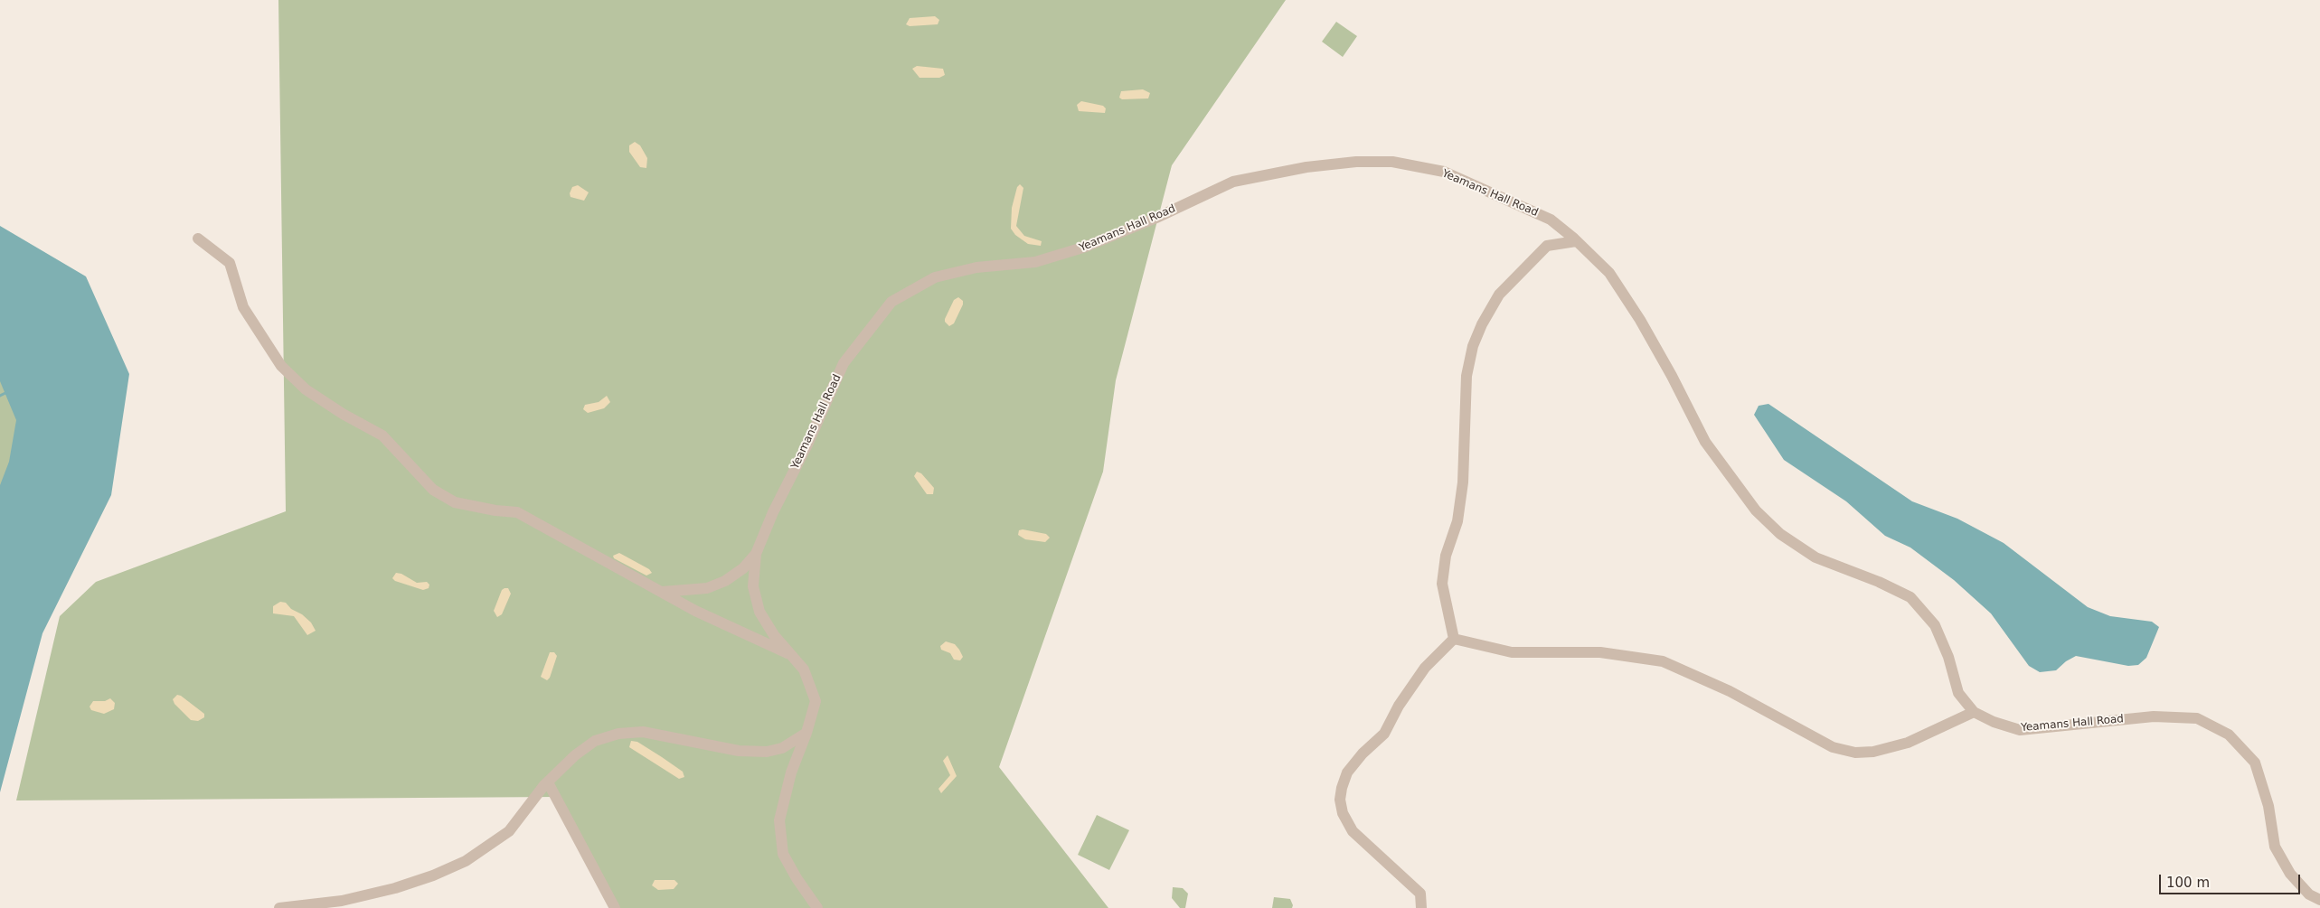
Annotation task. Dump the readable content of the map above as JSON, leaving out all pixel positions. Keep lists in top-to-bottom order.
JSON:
{
  "streets": {
    "street": ["Yeamans Hall Road"]
  },
  "scale_bar": "100 m"
}
